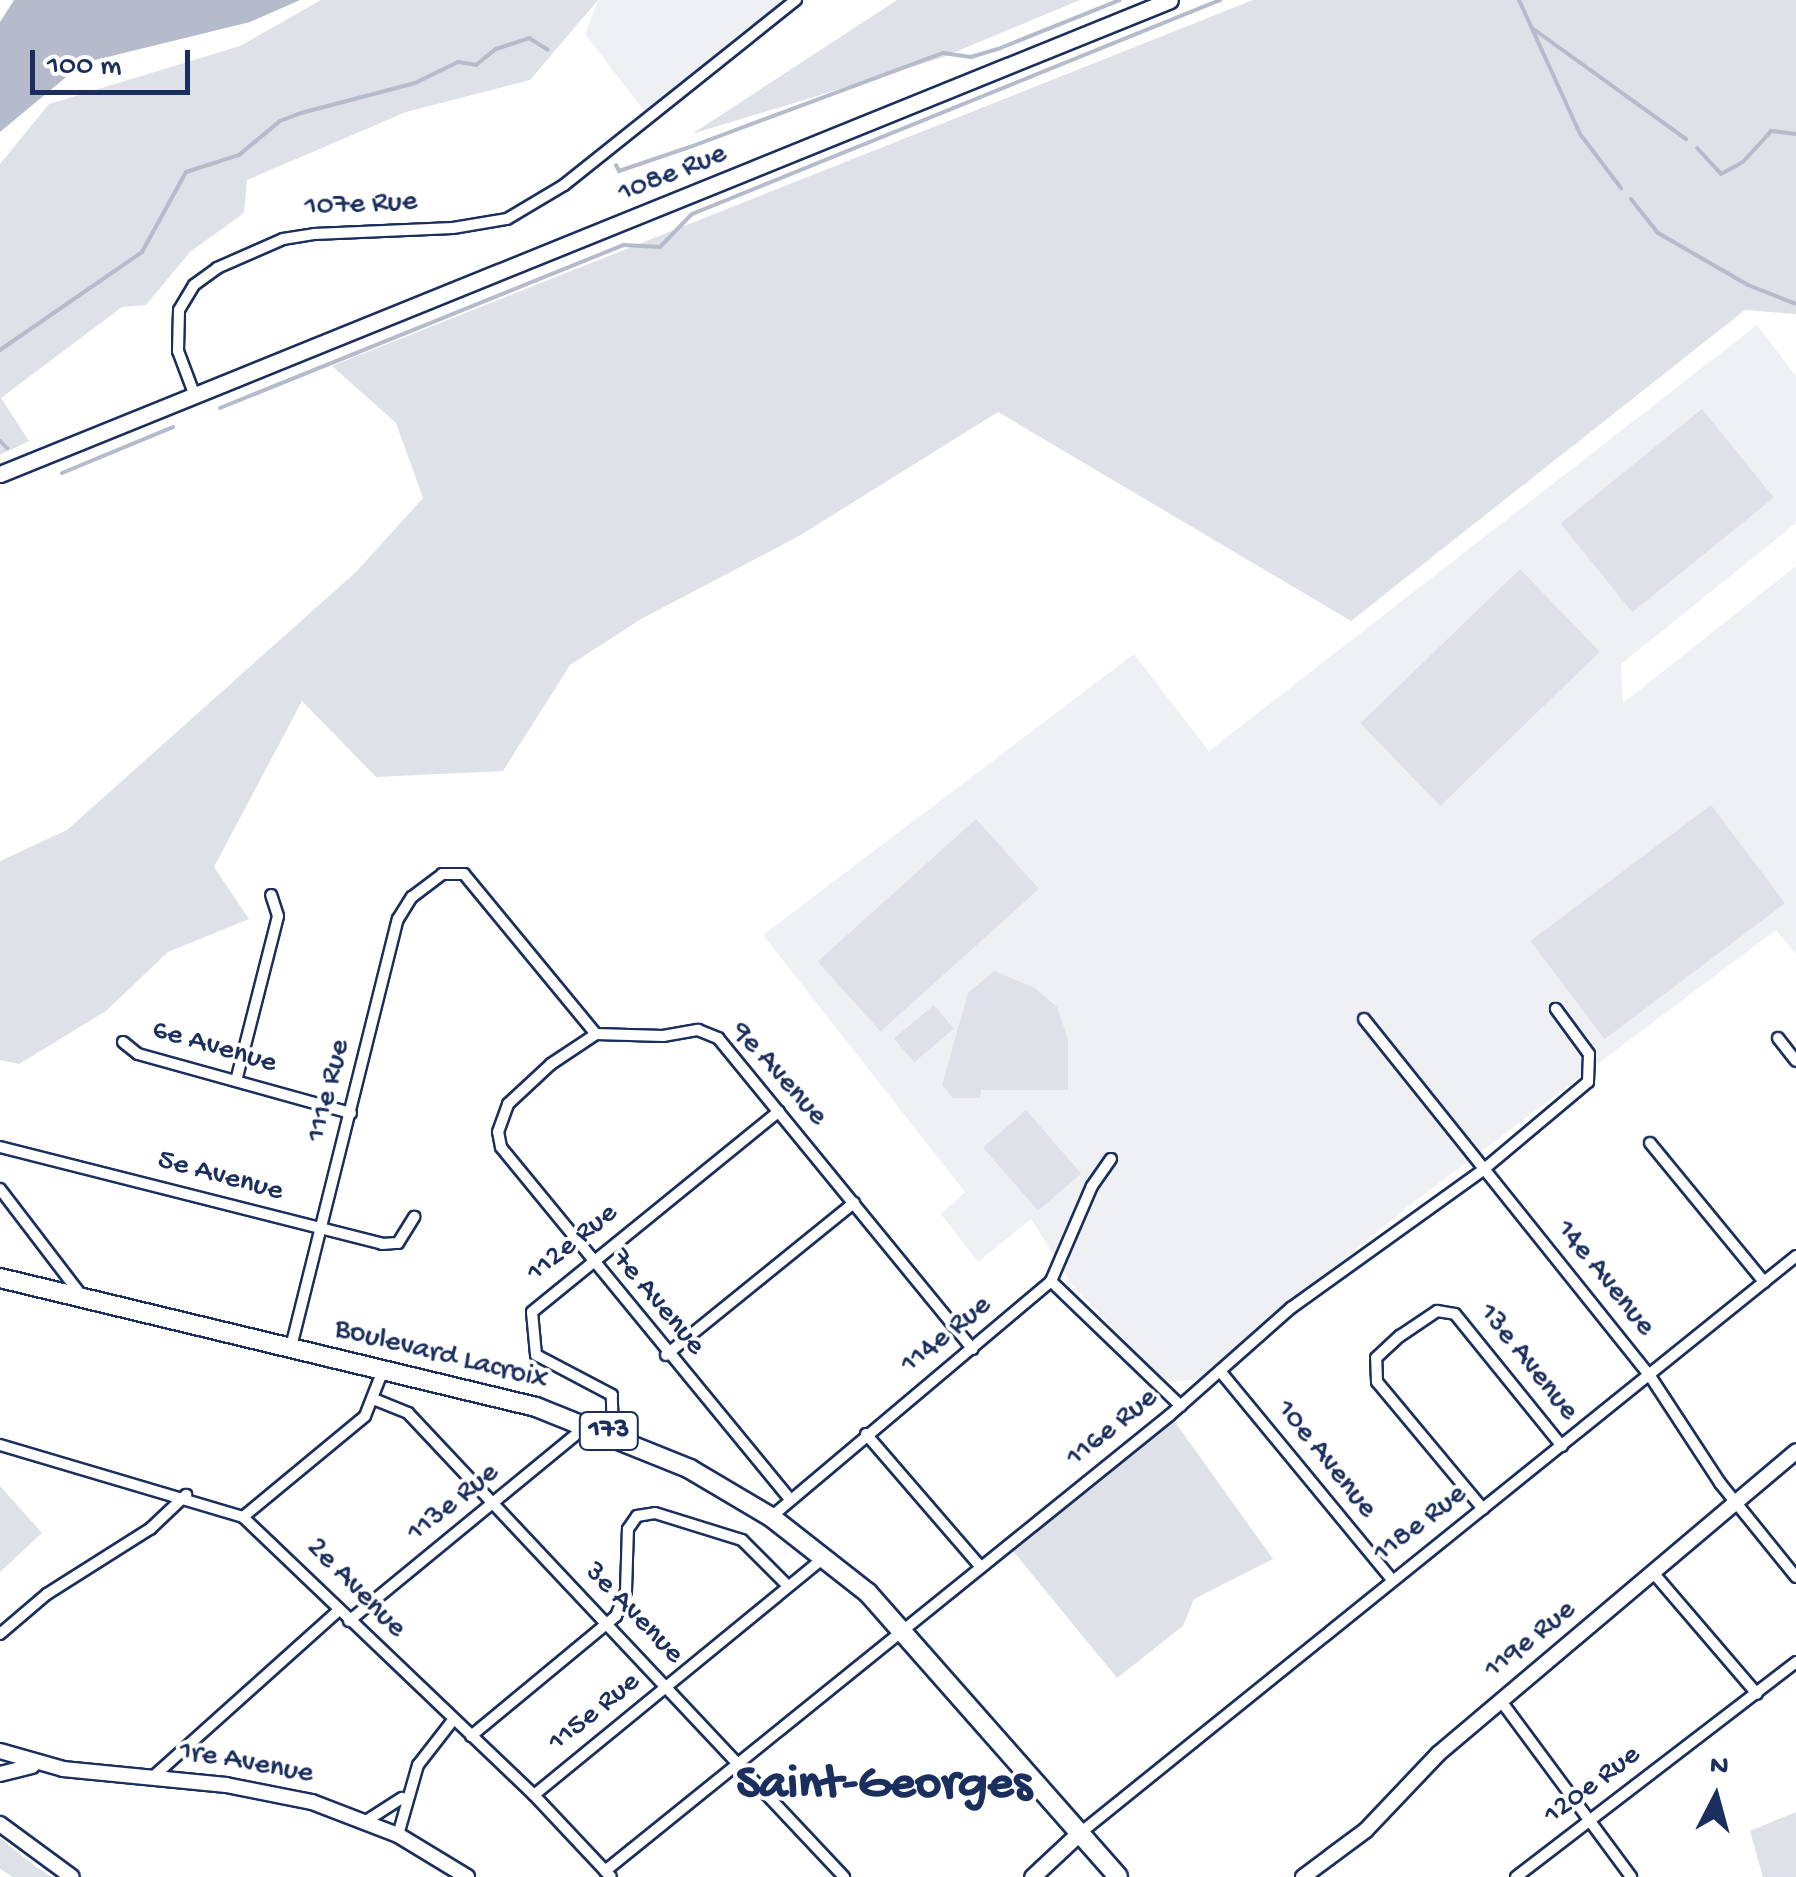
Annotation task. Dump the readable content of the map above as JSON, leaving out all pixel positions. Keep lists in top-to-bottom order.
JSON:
{
  "streets": {
    "main road": ["108e Rue", "Boulevard Lacroix", "173"],
    "street": [
      "107e Rue",
      "6e Avenue",
      "9e Avenue",
      "111e Rue",
      "5e Avenue",
      "112e Rue",
      "14e Avenue",
      "7e Avenue",
      "114e Rue",
      "13e Avenue",
      "116e Rue",
      "10e Avenue",
      "113e Rue",
      "118e Rue",
      "2e Avenue",
      "3e Avenue",
      "119e Rue",
      "115e Rue",
      "1re Avenue",
      "120e Rue"
    ]
  },
  "crossings": [
    ["108e Rue", "107e Rue"],
    ["6e Avenue", "111e Rue"],
    ["9e Avenue", "111e Rue"],
    ["9e Avenue", "112e Rue"],
    ["9e Avenue", "7e Avenue"],
    ["9e Avenue", "114e Rue"],
    ["111e Rue", "5e Avenue"],
    ["111e Rue", "7e Avenue"],
    ["111e Rue", "Boulevard Lacroix"],
    ["112e Rue", "7e Avenue"],
    ["112e Rue", "Boulevard Lacroix"],
    ["14e Avenue", "116e Rue"],
    ["14e Avenue", "118e Rue"],
    ["14e Avenue", "119e Rue"],
    ["7e Avenue", "114e Rue"],
    ["114e Rue", "Boulevard Lacroix"],
    ["Boulevard Lacroix", "116e Rue"],
    ["Boulevard Lacroix", "113e Rue"],
    ["Boulevard Lacroix", "118e Rue"],
    ["Boulevard Lacroix", "115e Rue"],
    ["13e Avenue", "118e Rue"],
    ["116e Rue", "10e Avenue"],
    ["116e Rue", "2e Avenue"],
    ["116e Rue", "3e Avenue"],
    ["10e Avenue", "118e Rue"],
    ["113e Rue", "2e Avenue"],
    ["113e Rue", "3e Avenue"],
    ["2e Avenue", "115e Rue"],
    ["3e Avenue", "115e Rue"]
  ],
  "districts": ["Saint-Georges"],
  "scale_bar": "100 m",
  "north": "top"
}
